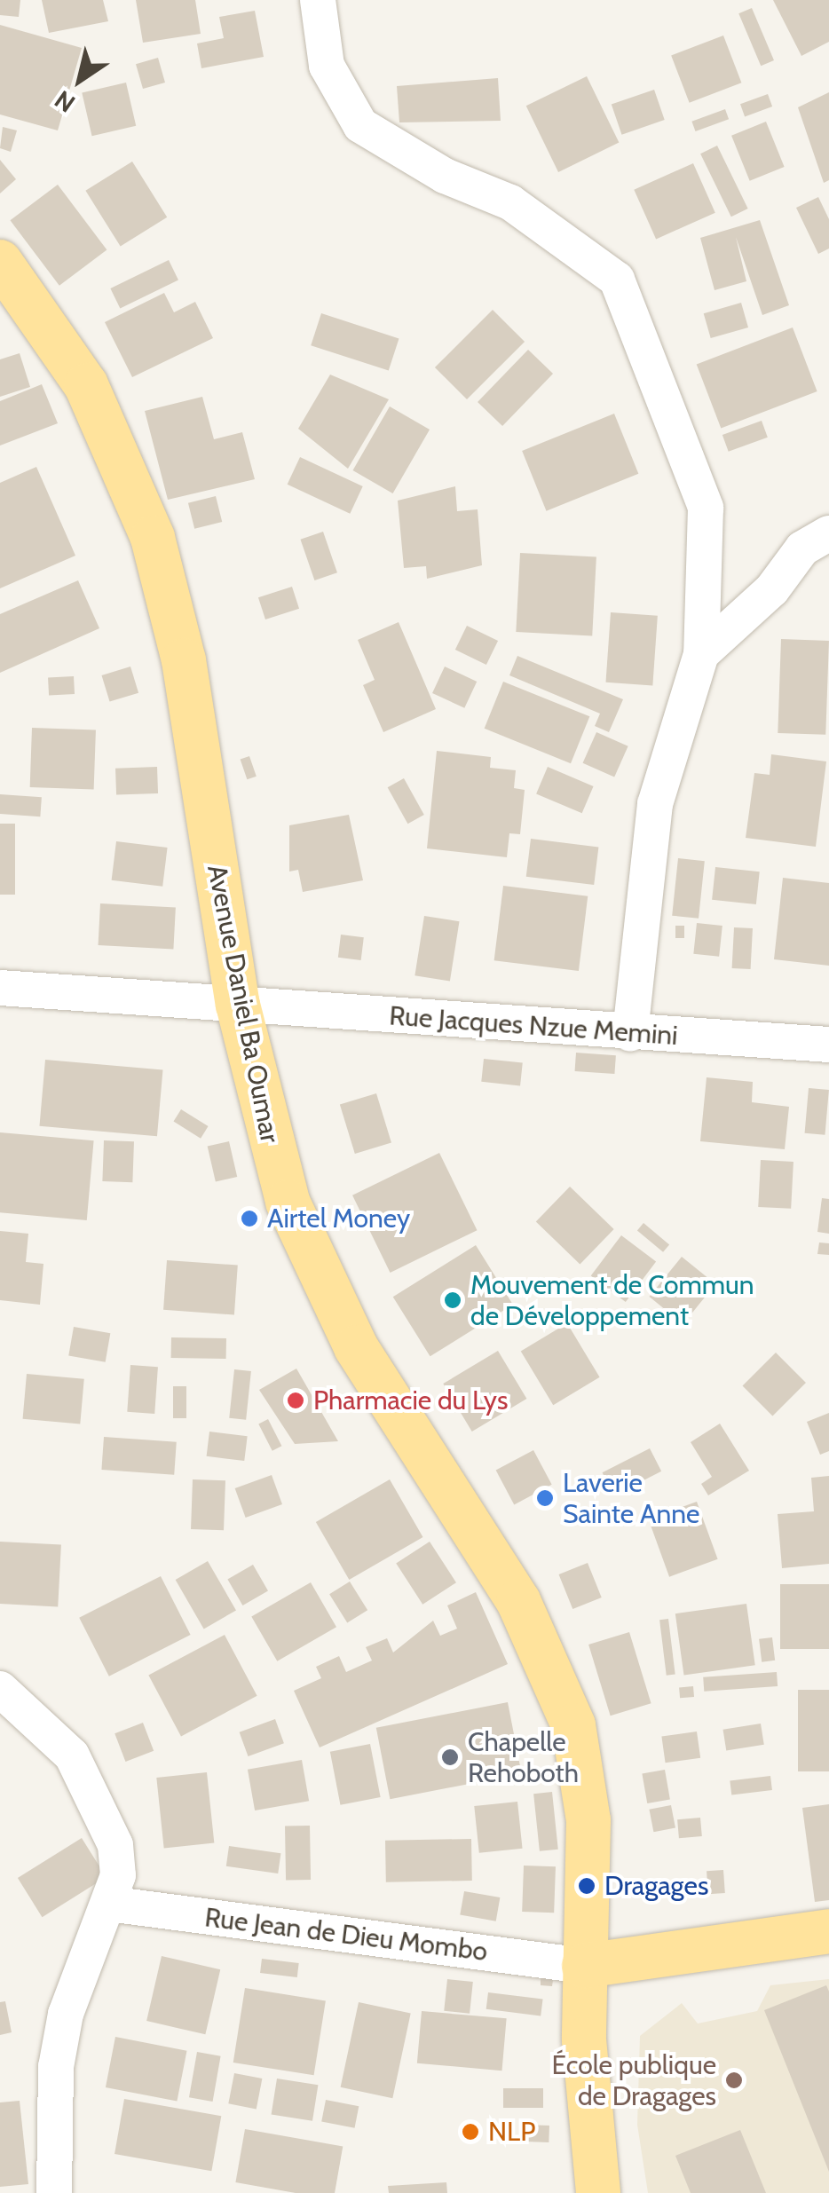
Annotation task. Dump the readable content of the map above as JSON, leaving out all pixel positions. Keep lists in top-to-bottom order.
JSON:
{
  "streets": {
    "main road": ["Avenue Daniel Ba Oumar"],
    "street": ["Rue Jacques Nzue Memini", "Rue Jean de Dieu Mombo"]
  },
  "crossings": [
    ["Avenue Daniel Ba Oumar", "Rue Jacques Nzue Memini"],
    ["Avenue Daniel Ba Oumar", "Rue Jean de Dieu Mombo"]
  ],
  "places": [
    "Airtel Money",
    "Mouvement de Commun de Développement",
    "Pharmacie du Lys",
    "Laverie Sainte Anne",
    "Chapelle Rehoboth",
    "Dragages",
    "École publique de Dragages",
    "NLP"
  ],
  "north": "bottom left"
}
